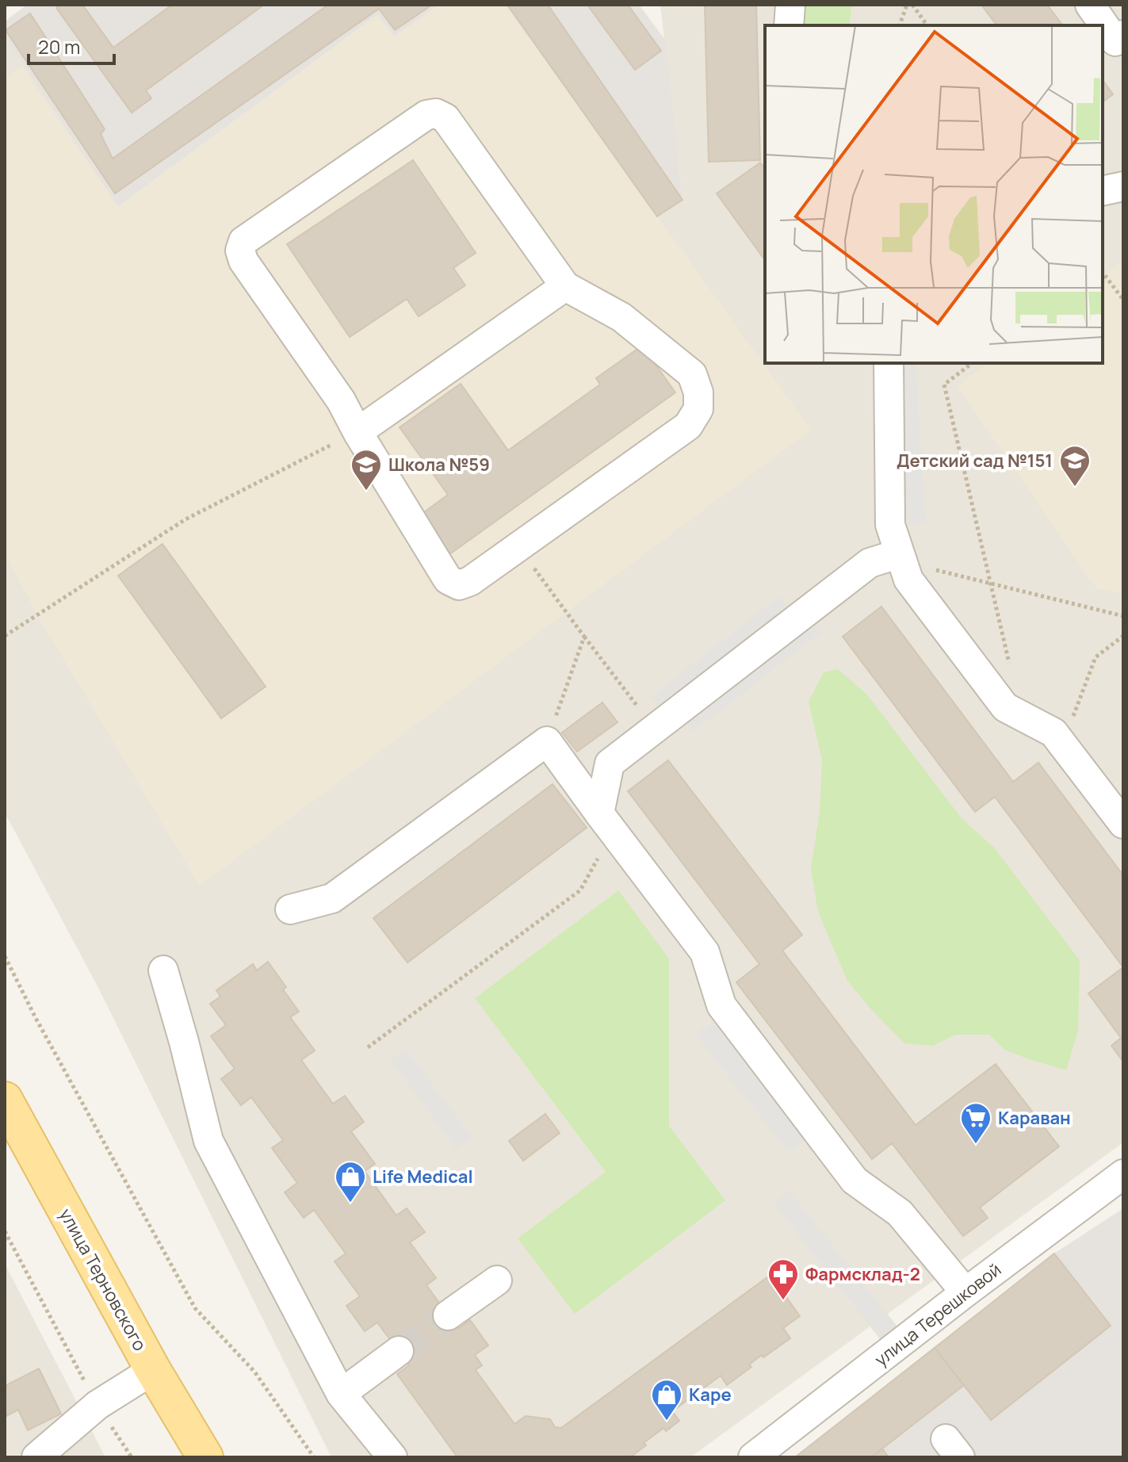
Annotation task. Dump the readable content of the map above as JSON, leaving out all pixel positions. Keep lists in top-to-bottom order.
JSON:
{
  "streets": {
    "main road": ["улица Терновского"],
    "street": ["улица Терешковой"]
  },
  "places": {
    "school or university": ["Детский сад №151", "Школа №59"],
    "supermarket": ["Караван"],
    "shop": ["Life Medical", "Каре"],
    "pharmacy": ["Фармсклад-2"]
  },
  "scale_bar": "20 m"
}
